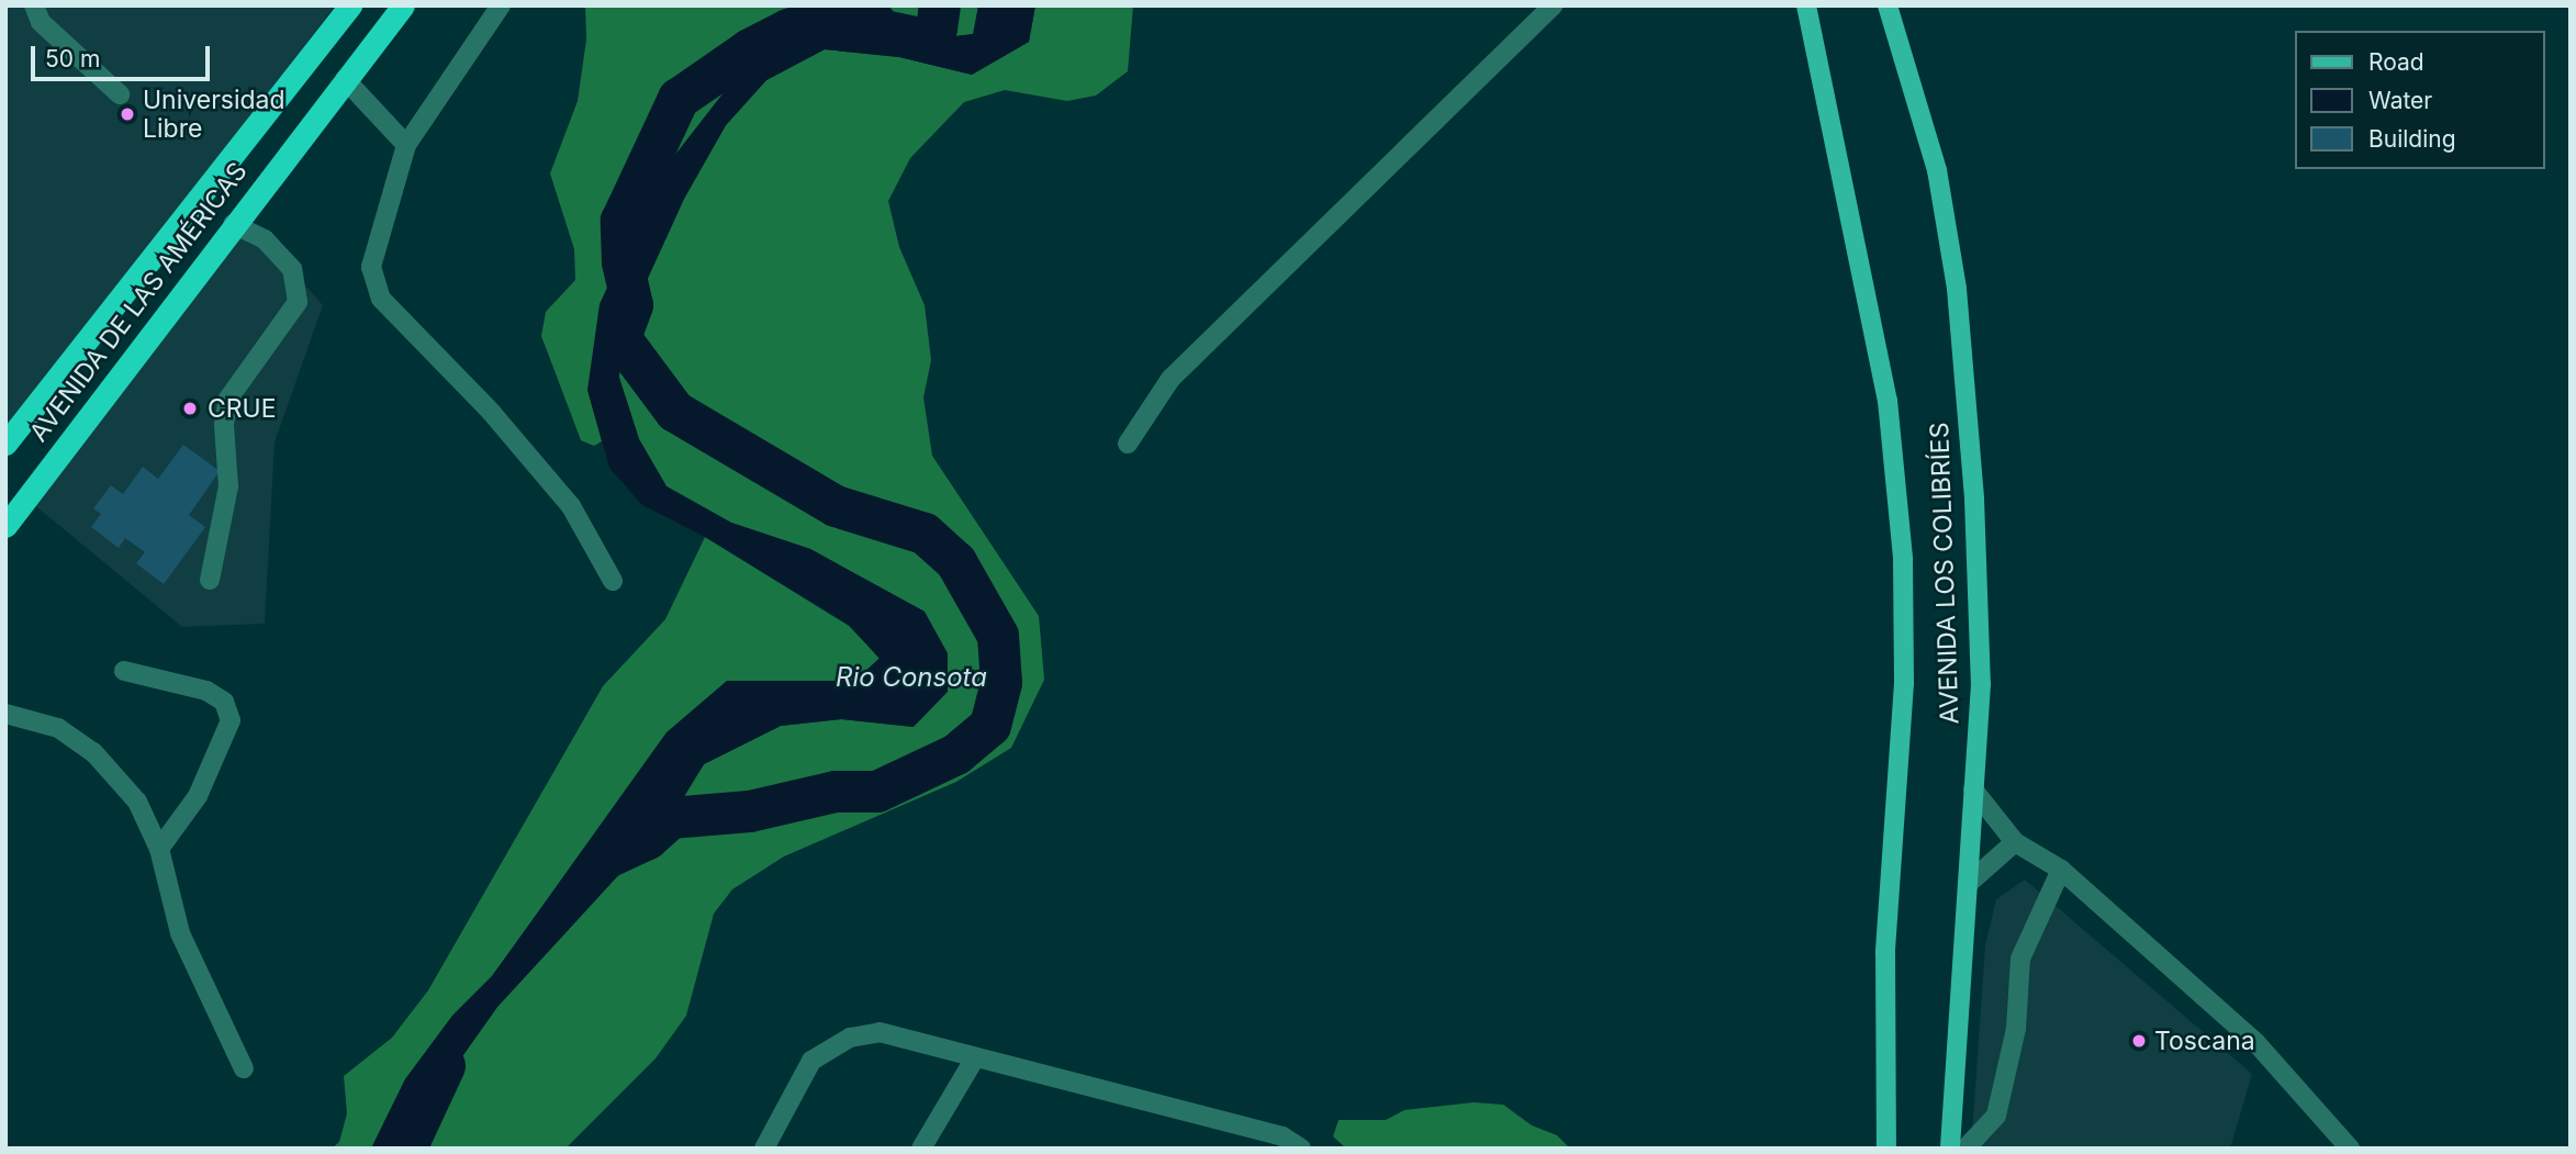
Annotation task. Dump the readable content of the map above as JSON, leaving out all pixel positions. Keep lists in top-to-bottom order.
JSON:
{
  "streets": {
    "highway": ["AVENIDA DE LAS AMÉRICAS"],
    "main road": ["AVENIDA LOS COLIBRÍES"]
  },
  "water": ["Rio Consota"],
  "places": ["Universidad Libre", "CRUE", "Toscana"],
  "legend": ["Road", "Water", "Building"],
  "scale_bar": "50 m"
}
